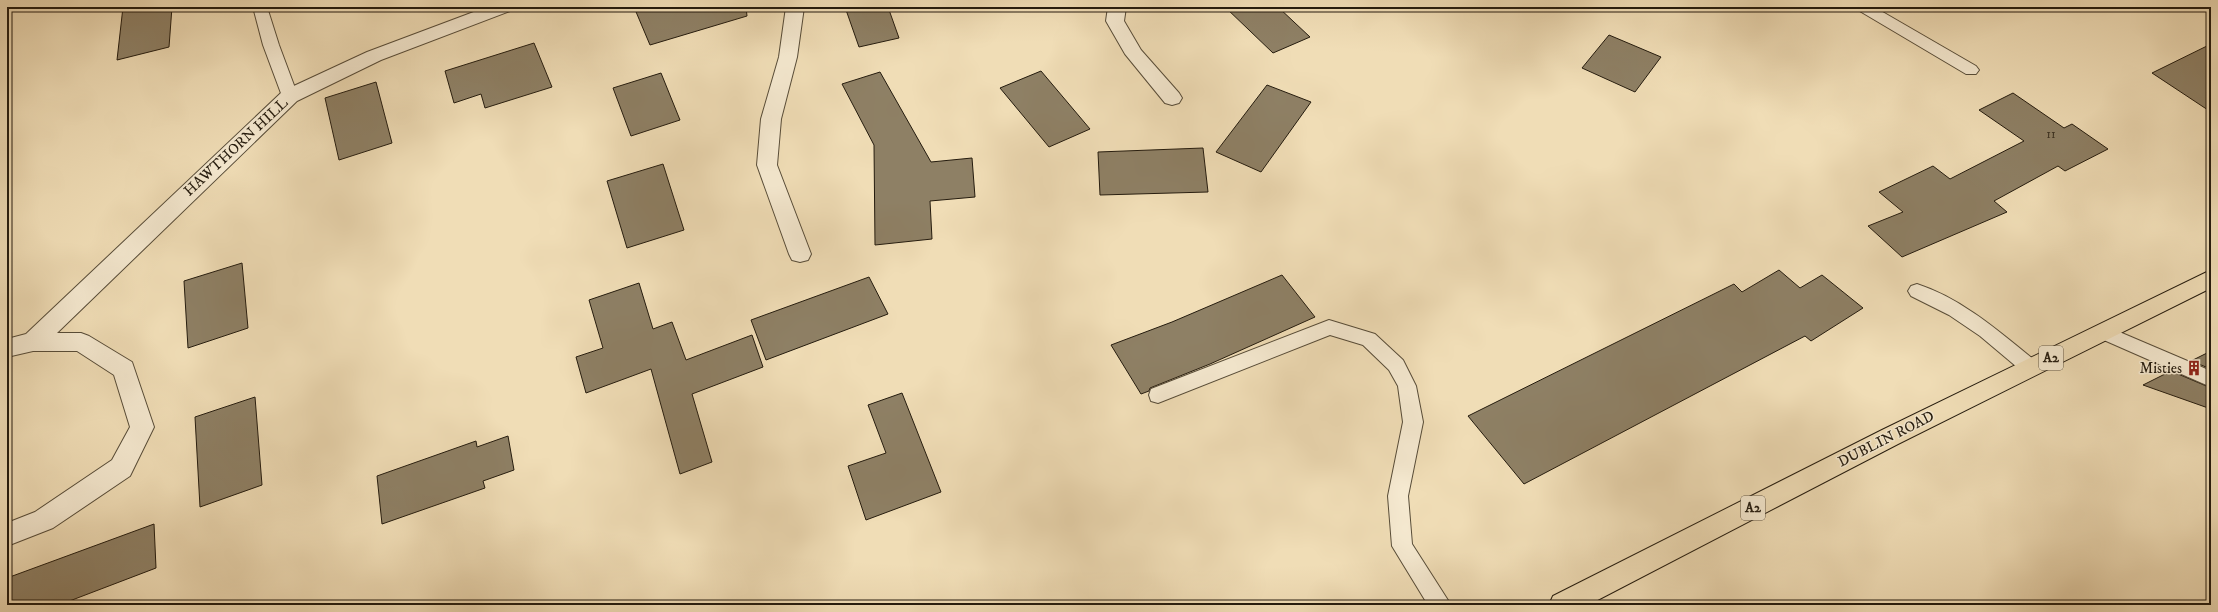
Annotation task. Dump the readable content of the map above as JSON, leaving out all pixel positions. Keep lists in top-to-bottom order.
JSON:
{
  "streets": {
    "main road": ["A2", "DUBLIN ROAD"],
    "street": ["HAWTHORN HILL"]
  },
  "places": {
    "building": ["Misties"]
  },
  "house_numbers": ["11"]
}
